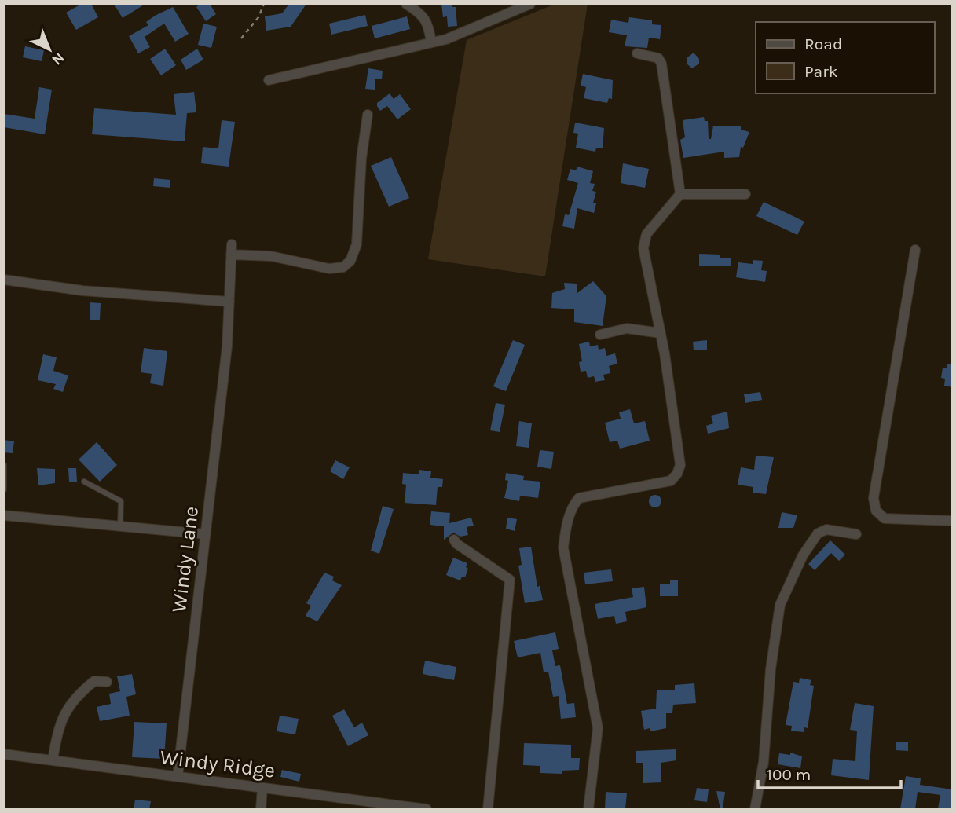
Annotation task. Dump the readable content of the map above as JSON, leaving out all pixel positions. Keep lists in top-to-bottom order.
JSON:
{
  "streets": {
    "street": ["Windy Lane", "Windy Ridge"]
  },
  "crossings": [
    ["Windy Lane", "Windy Ridge"]
  ],
  "legend": ["Road", "Park"],
  "scale_bar": "100 m",
  "north": "bottom right"
}
